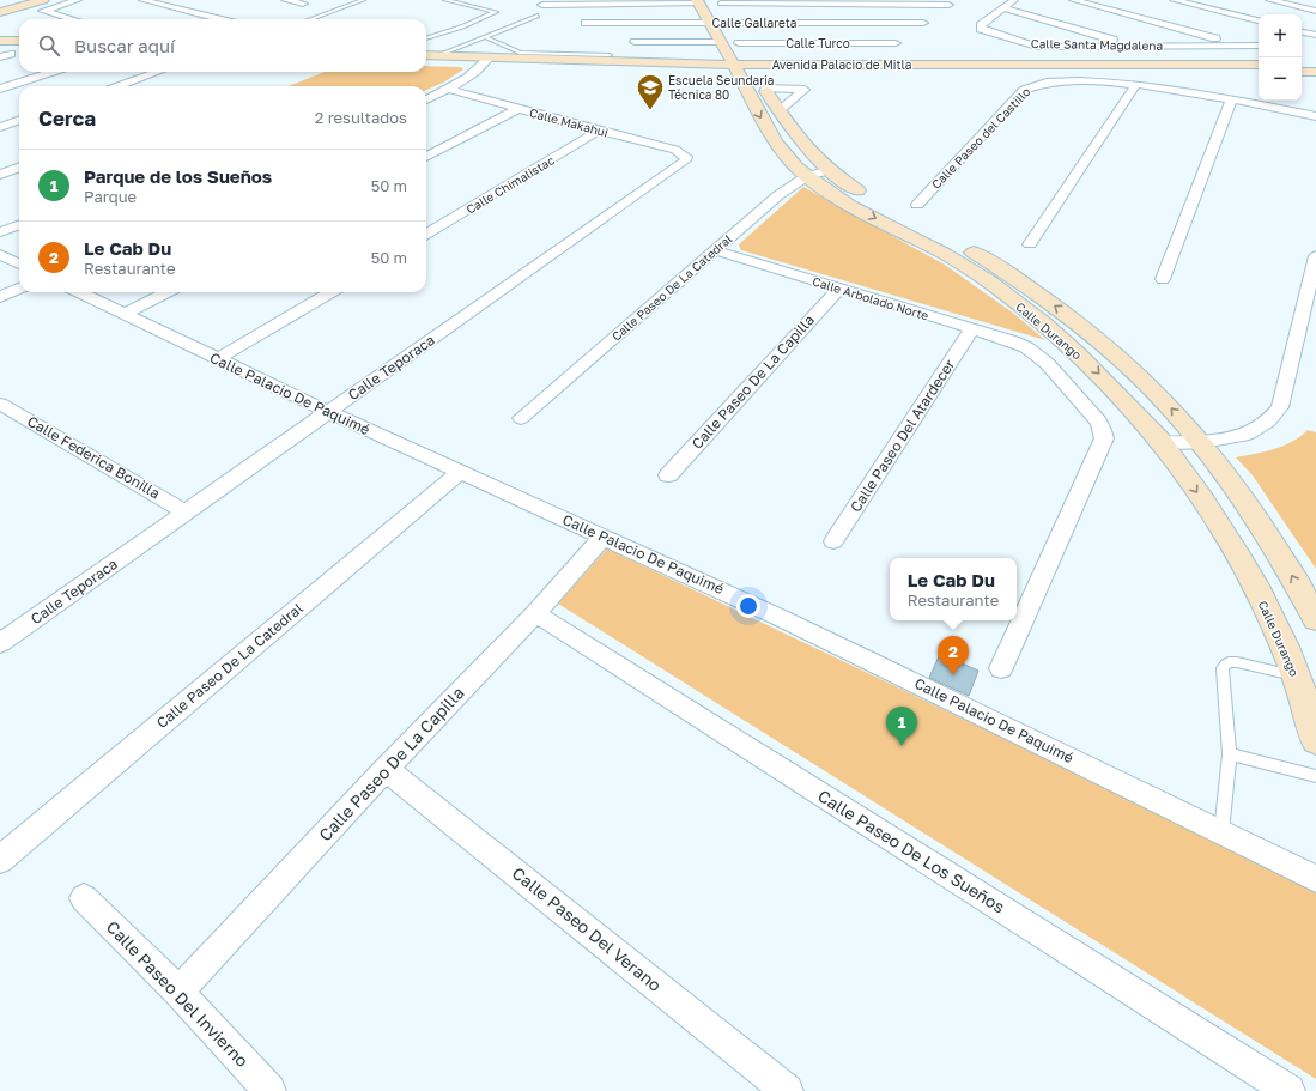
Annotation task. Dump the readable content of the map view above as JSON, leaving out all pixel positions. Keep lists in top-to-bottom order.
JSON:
{
  "streets": {
    "main road": ["Avenida Palacio de Mitla", "Calle Durango"],
    "street": [
      "Calle Gallareta",
      "Calle Turco",
      "Calle Santa Magdalena",
      "Calle Makahui",
      "Calle Paseo del Castillo",
      "Calle Chimalistac",
      "Calle Paseo De La Catedral",
      "Calle Arbolado Norte",
      "Calle Teporaca",
      "Calle Paseo De La Capilla",
      "Calle Palacio De Paquimé",
      "Calle Paseo Del Atardecer",
      "Calle Federica Bonilla",
      "Calle Paseo De Los Sueños",
      "Calle Paseo Del Verano",
      "Calle Paseo Del Invierno"
    ]
  },
  "crossings": [
    ["Calle Gallareta", "Calle Durango"],
    ["Calle Turco", "Calle Durango"],
    ["Avenida Palacio de Mitla", "Calle Durango"],
    ["Calle Makahui", "Calle Chimalistac"],
    ["Calle Makahui", "Calle Teporaca"],
    ["Calle Paseo De La Catedral", "Calle Arbolado Norte"],
    ["Calle Paseo De La Catedral", "Calle Durango"],
    ["Calle Paseo De La Catedral", "Calle Palacio De Paquimé"],
    ["Calle Arbolado Norte", "Calle Paseo De La Capilla"],
    ["Calle Arbolado Norte", "Calle Paseo Del Atardecer"],
    ["Calle Teporaca", "Calle Palacio De Paquimé"],
    ["Calle Teporaca", "Calle Federica Bonilla"],
    ["Calle Paseo De La Capilla", "Calle Palacio De Paquimé"],
    ["Calle Paseo De La Capilla", "Calle Paseo De Los Sueños"],
    ["Calle Paseo De La Capilla", "Calle Paseo Del Verano"],
    ["Calle Paseo De La Capilla", "Calle Paseo Del Invierno"]
  ],
  "places": {
    "school or university": ["Escuela Seundaria Técnica 80"]
  },
  "page": {
    "map_buttons": ["+", "−"],
    "search": "Buscar aquí",
    "heading": ["Cerca", "2 resultados"],
    "list": [
      {
        "mark": "1",
        "name": "Parque de los Sueños",
        "note": "Parque",
        "value": "50 m"
      },
      {
        "mark": "2",
        "name": "Le Cab Du",
        "note": "Restaurante",
        "value": "50 m"
      }
    ],
    "popup": ["Le Cab Du", "Restaurante"],
    "pins": ["2", "1"]
  }
}
